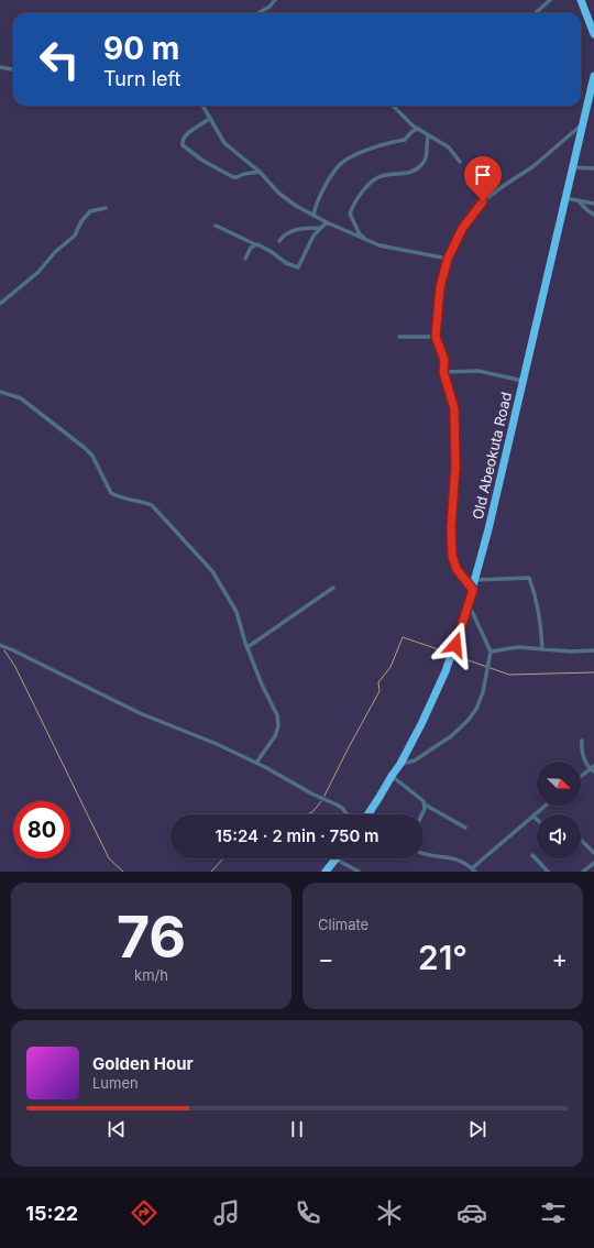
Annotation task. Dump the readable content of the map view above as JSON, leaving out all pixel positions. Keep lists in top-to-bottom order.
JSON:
{
  "streets": {
    "highway": ["Old Abeokuta Road"]
  },
  "north": "bottom right",
  "page": {
    "turn": ["90 m", "Turn left"],
    "limit": "80",
    "trip": "15:24 · 2 min · 750 m",
    "tile": [
      ["76", "km/h"],
      "Climate"
    ],
    "heat": ["−", "21°", "+"],
    "song": ["Golden Hour", "Lumen"],
    "tabs": "15:22"
  }
}
